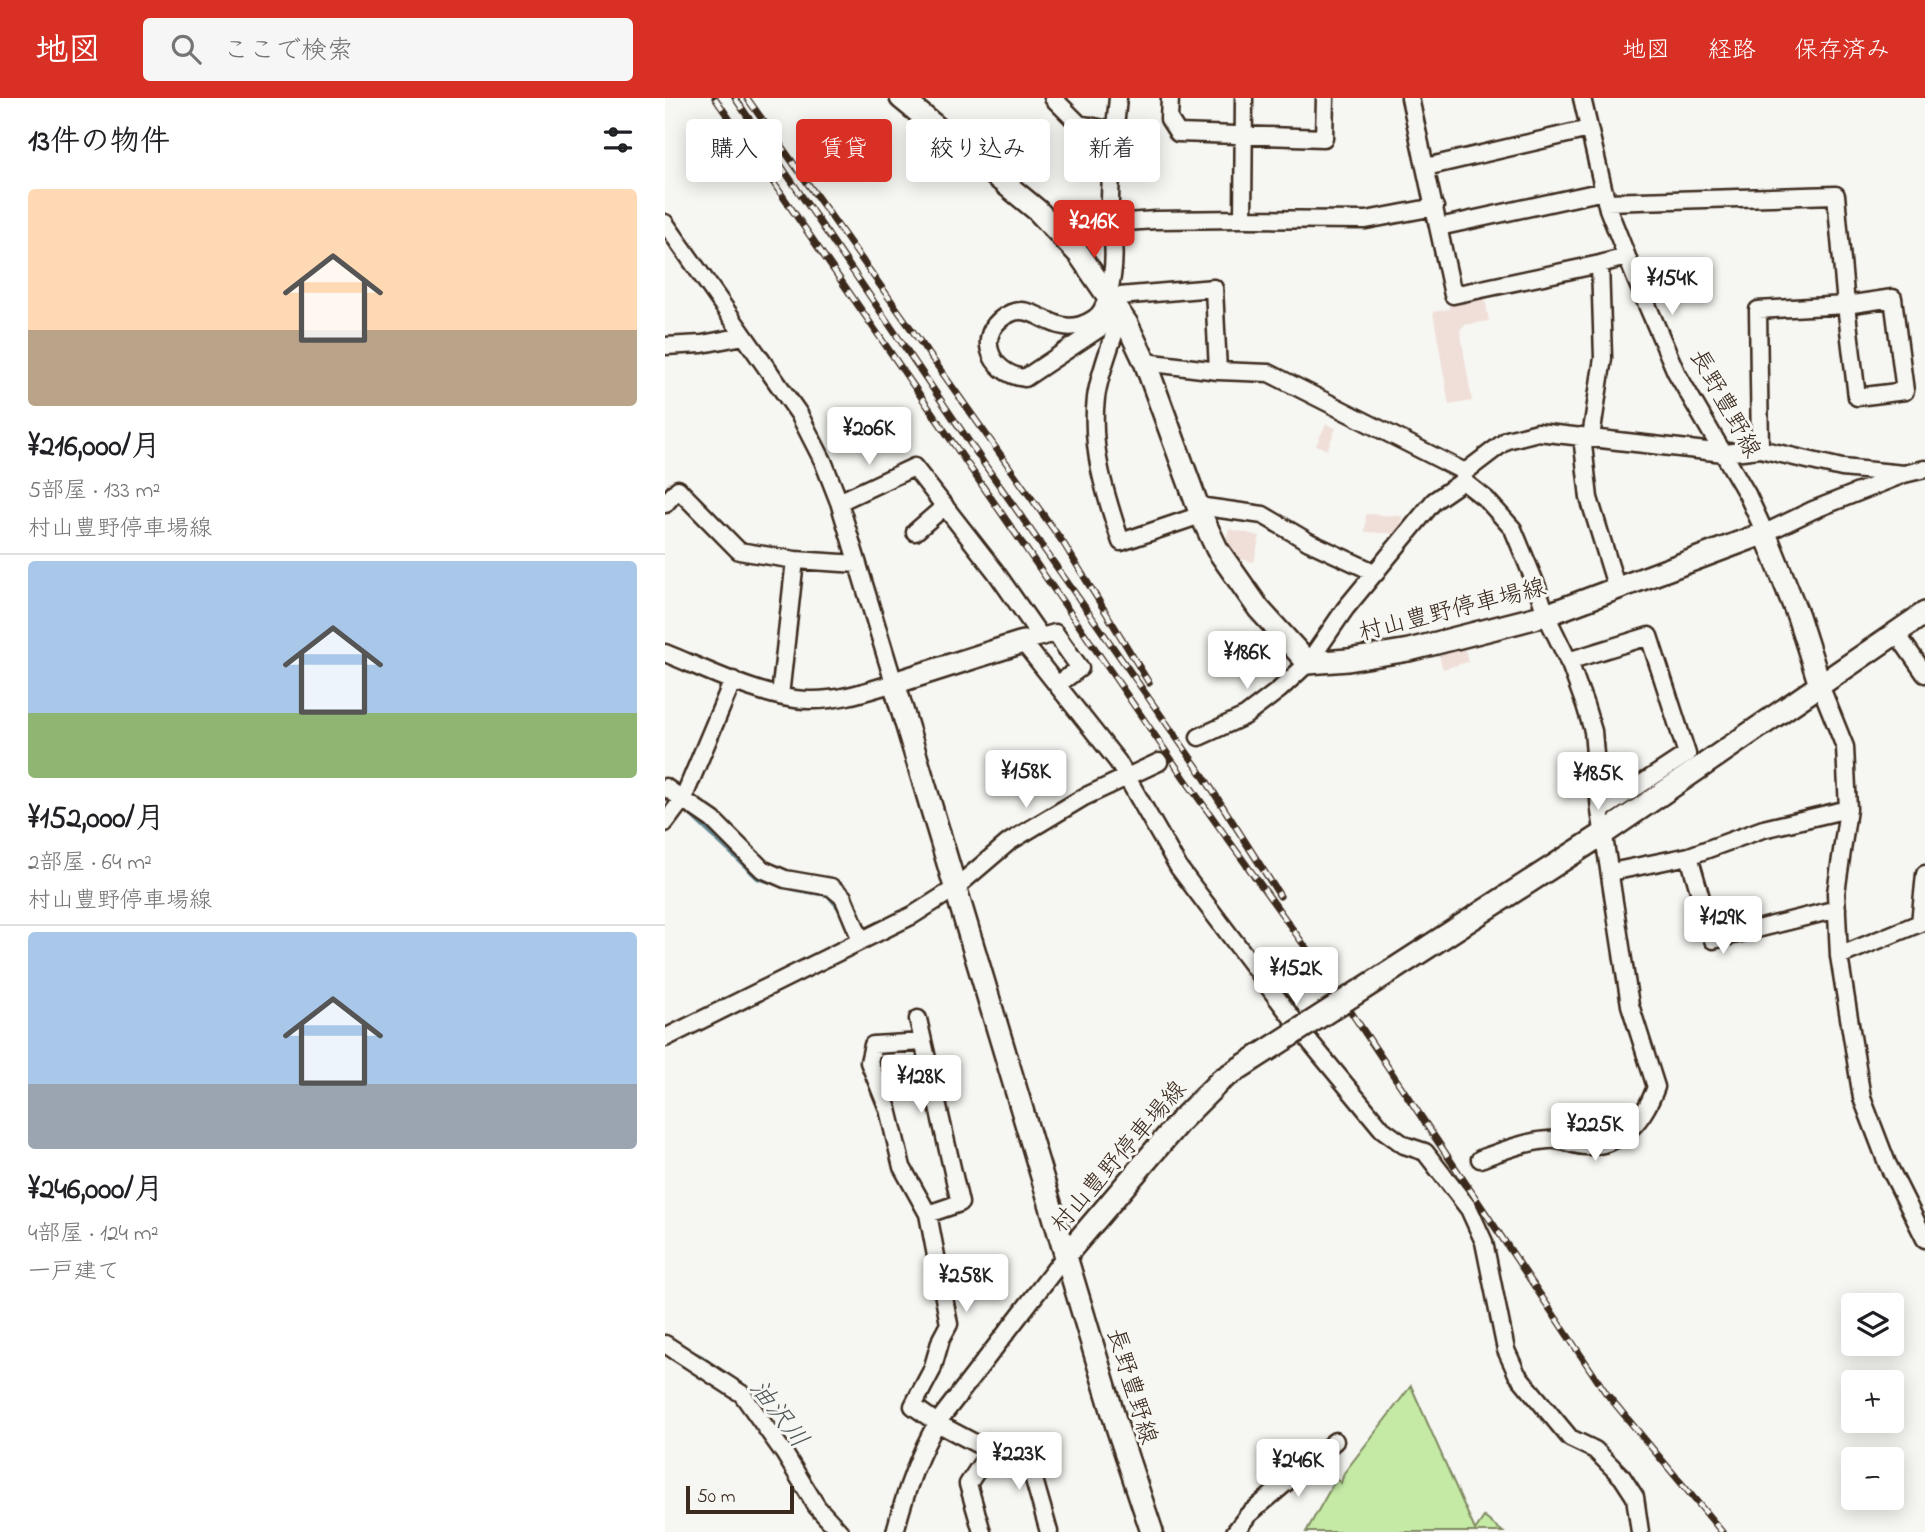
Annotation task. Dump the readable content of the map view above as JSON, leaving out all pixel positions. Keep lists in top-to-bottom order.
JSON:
{
  "streets": {
    "main road": ["長野豊野線", "村山豊野停車場線"]
  },
  "crossings": [
    ["長野豊野線", "村山豊野停車場線"]
  ],
  "water": ["油沢川"],
  "scale_bar": "50 m",
  "page": {
    "header": "地図",
    "search": "ここで検索",
    "nav": ["地図", "経路", "保存済み"],
    "heading": "13件の物件",
    "chip": [
      "購入",
      "賃貸",
      "絞り込み",
      "新着"
    ],
    "list": [
      {
        "name": "¥216,000/月",
        "note": "5部屋 · 133 m² · 村山豊野停車場線"
      },
      {
        "name": "¥152,000/月",
        "note": "2部屋 · 64 m² · 村山豊野停車場線"
      },
      {
        "name": "¥246,000/月",
        "note": "4部屋 · 124 m² · 一戸建て"
      }
    ],
    "price": [
      "¥216K",
      "¥154K",
      "¥206K",
      "¥186K",
      "¥158K",
      "¥185K",
      "¥129K",
      "¥152K",
      "¥128K",
      "¥225K",
      "¥258K",
      "¥223K",
      "¥246K"
    ],
    "map_buttons": ["+", "−"],
    "scale": "50 m"
  }
}
